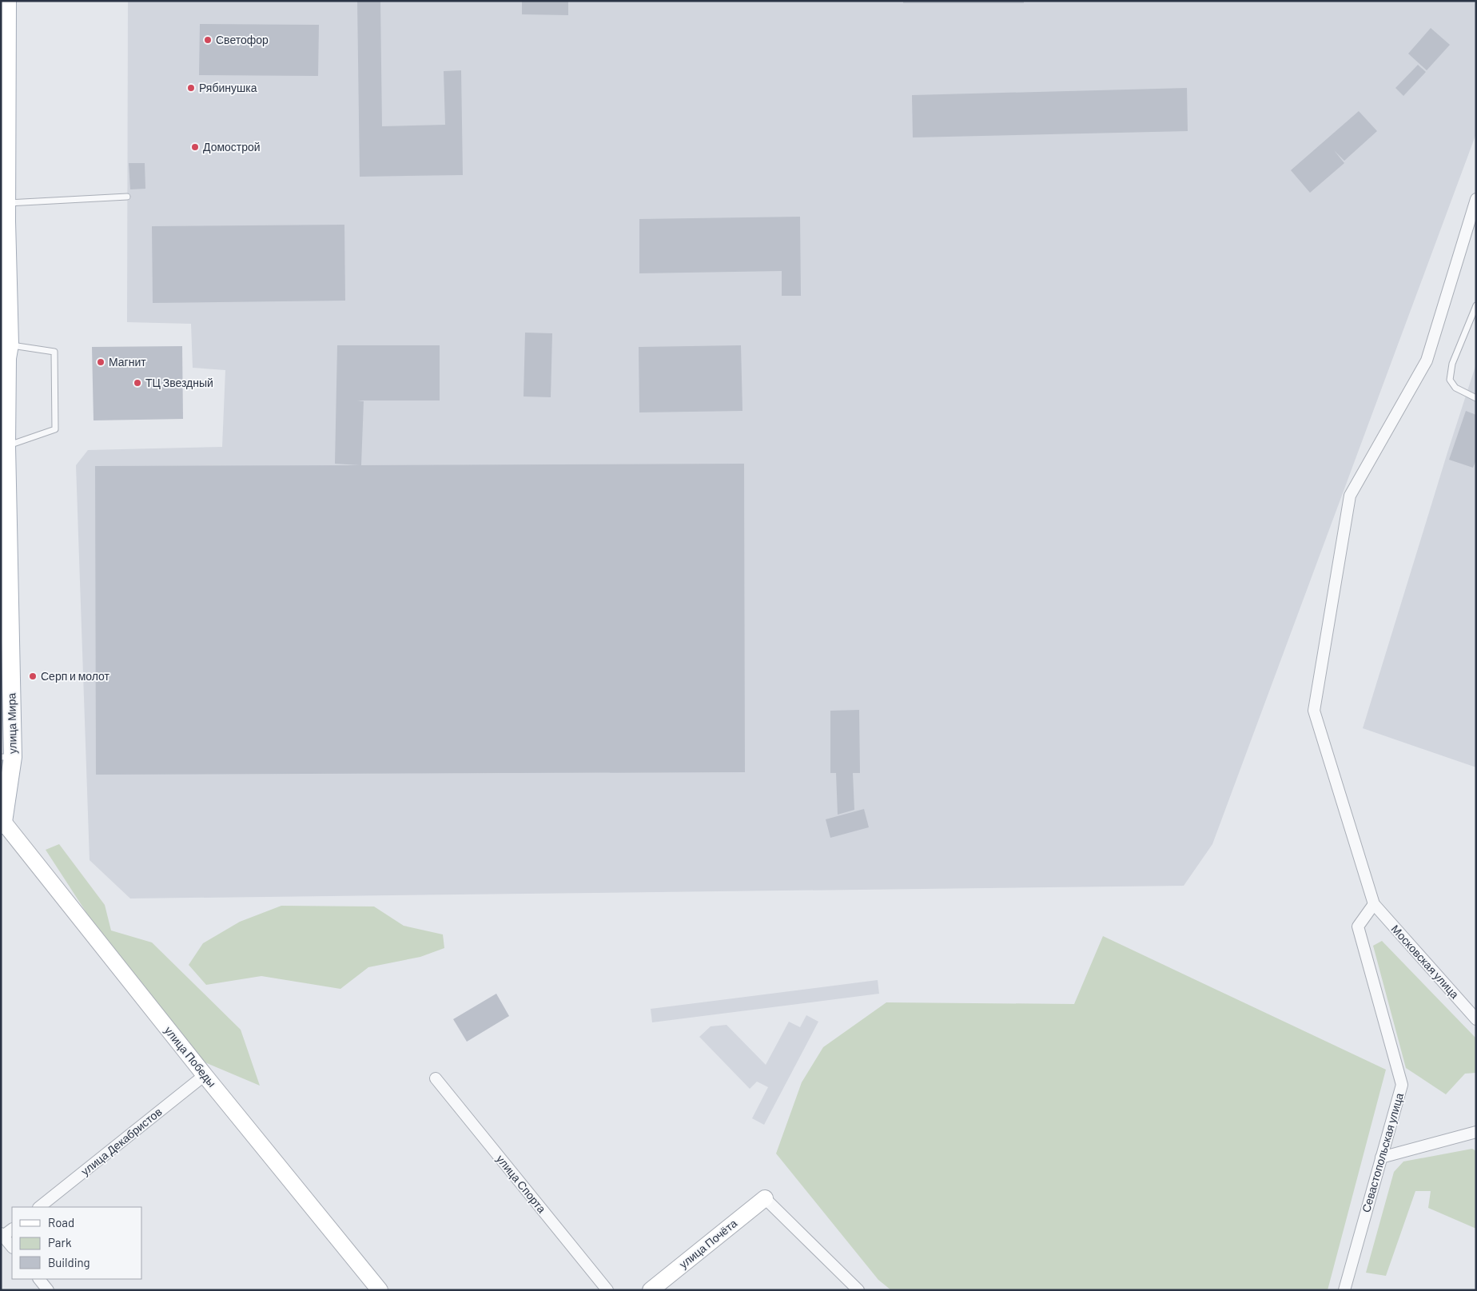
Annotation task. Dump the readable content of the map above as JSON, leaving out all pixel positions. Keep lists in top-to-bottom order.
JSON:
{
  "streets": {
    "main road": ["улица Мира"],
    "street": [
      "Московская улица",
      "улица Победы",
      "улица Декабристов",
      "Севастопольская улица",
      "улица Спорта",
      "улица Почёта"
    ]
  },
  "crossings": [
    ["улица Мира", "улица Победы"],
    ["Московская улица", "Севастопольская улица"],
    ["улица Победы", "улица Декабристов"]
  ],
  "places": [
    "Светофор",
    "Рябинушка",
    "Домострой",
    "Магнит",
    "ТЦ Звездный",
    "Серп и молот"
  ],
  "legend": ["Road", "Park", "Building"]
}
